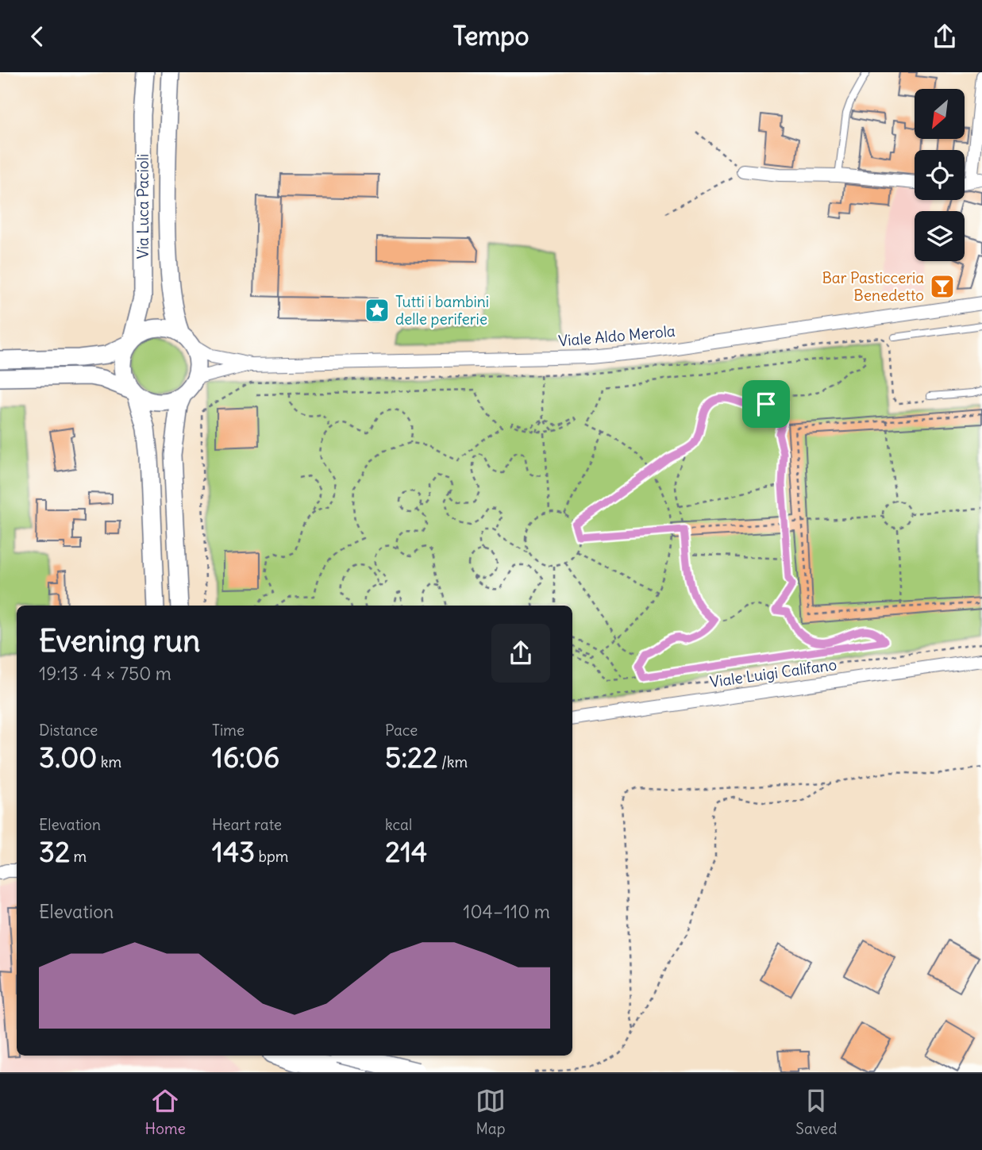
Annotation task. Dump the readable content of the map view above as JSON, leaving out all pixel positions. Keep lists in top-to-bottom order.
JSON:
{
  "streets": {
    "main road": ["Via Luca Pacioli"],
    "street": ["Viale Aldo Merola", "Viale Luigi Califano"]
  },
  "crossings": [
    ["Via Luca Pacioli", "Viale Aldo Merola"]
  ],
  "places": {
    "bar": ["Bar Pasticceria Benedetto"],
    "place": ["Tutti i bambini delle periferie"]
  },
  "north": "bottom left",
  "page": {
    "header": "Tempo",
    "heading": ["Evening run", "19:13 · 4 × 750 m"],
    "stats": [
      ["Distance", "3.00 km"],
      ["Time", "16:06"],
      ["Pace", "5:22 /km"],
      ["Elevation", "32 m"],
      ["Heart rate", "143 bpm"],
      ["kcal", "214"]
    ],
    "chart": ["Elevation", "104–110 m"],
    "tabs": ["Home", "Map", "Saved"]
  }
}
